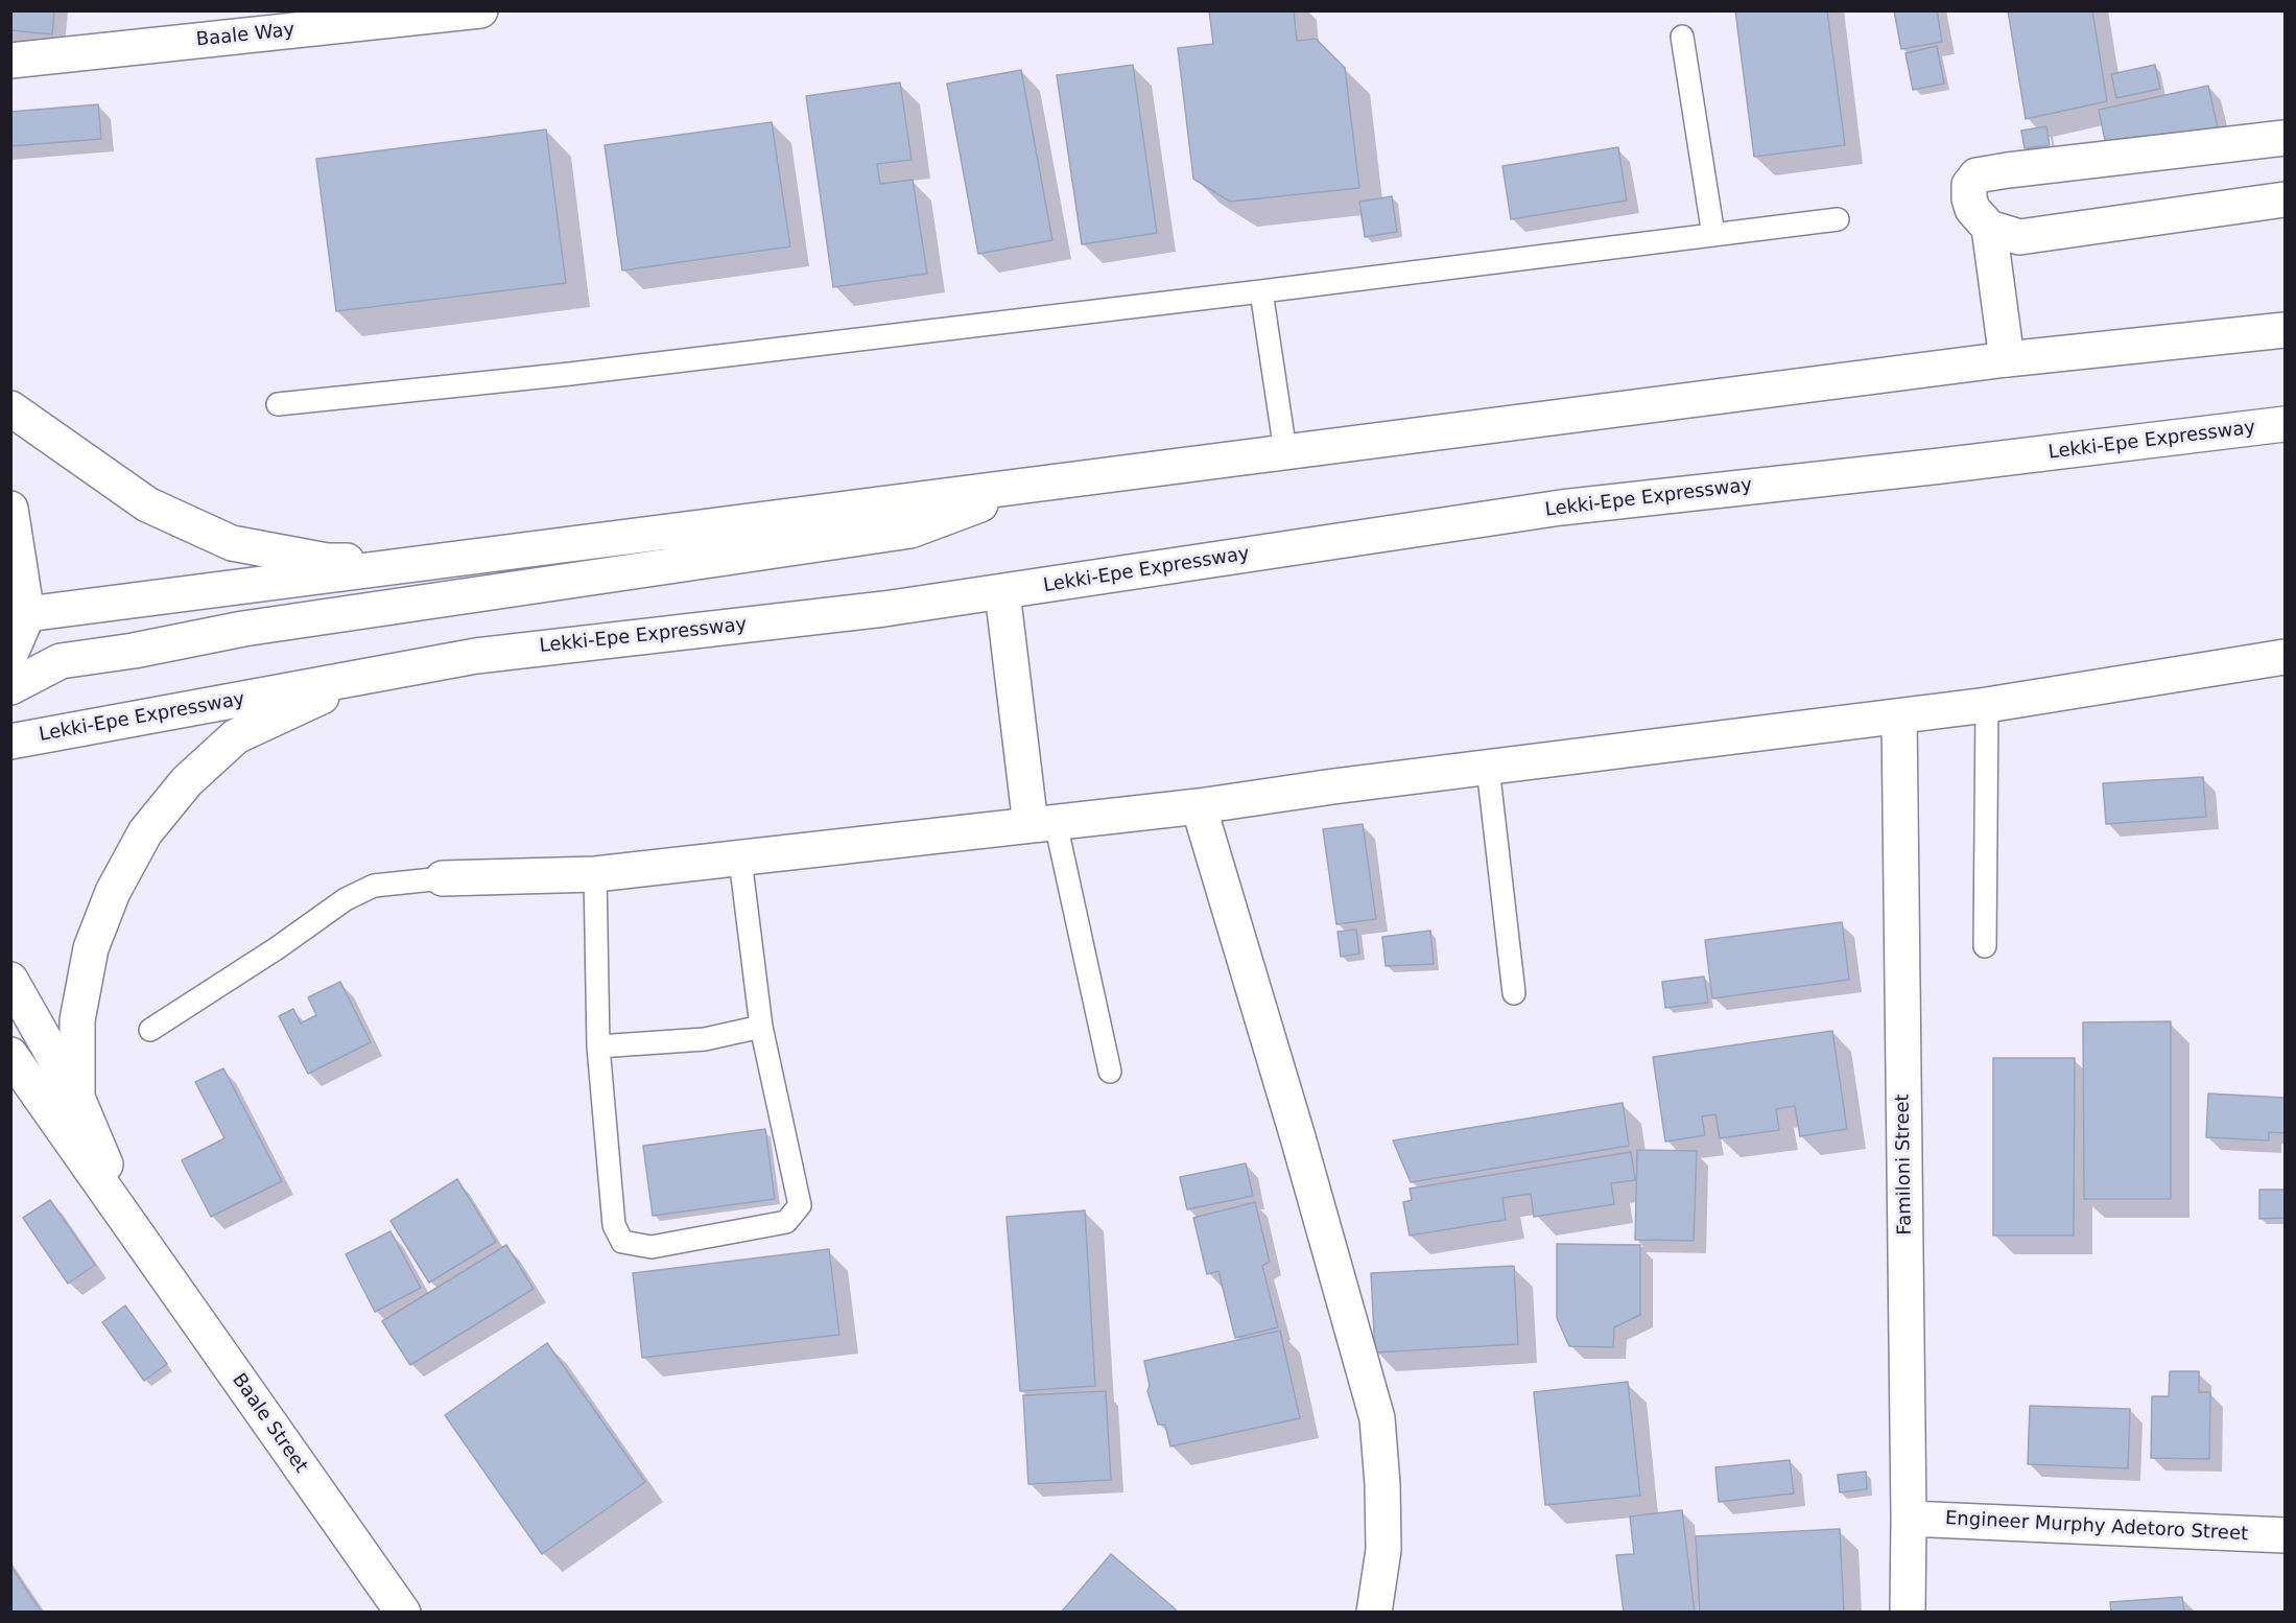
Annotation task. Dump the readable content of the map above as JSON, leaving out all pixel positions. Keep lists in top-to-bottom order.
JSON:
{
  "streets": {
    "main road": [
      "Baale Way",
      "Lekki-Epe Expressway",
      "Familoni Street",
      "Baale Street",
      "Engineer Murphy Adetoro Street"
    ]
  },
  "crossings": [
    ["Familoni Street", "Engineer Murphy Adetoro Street"]
  ]
}
